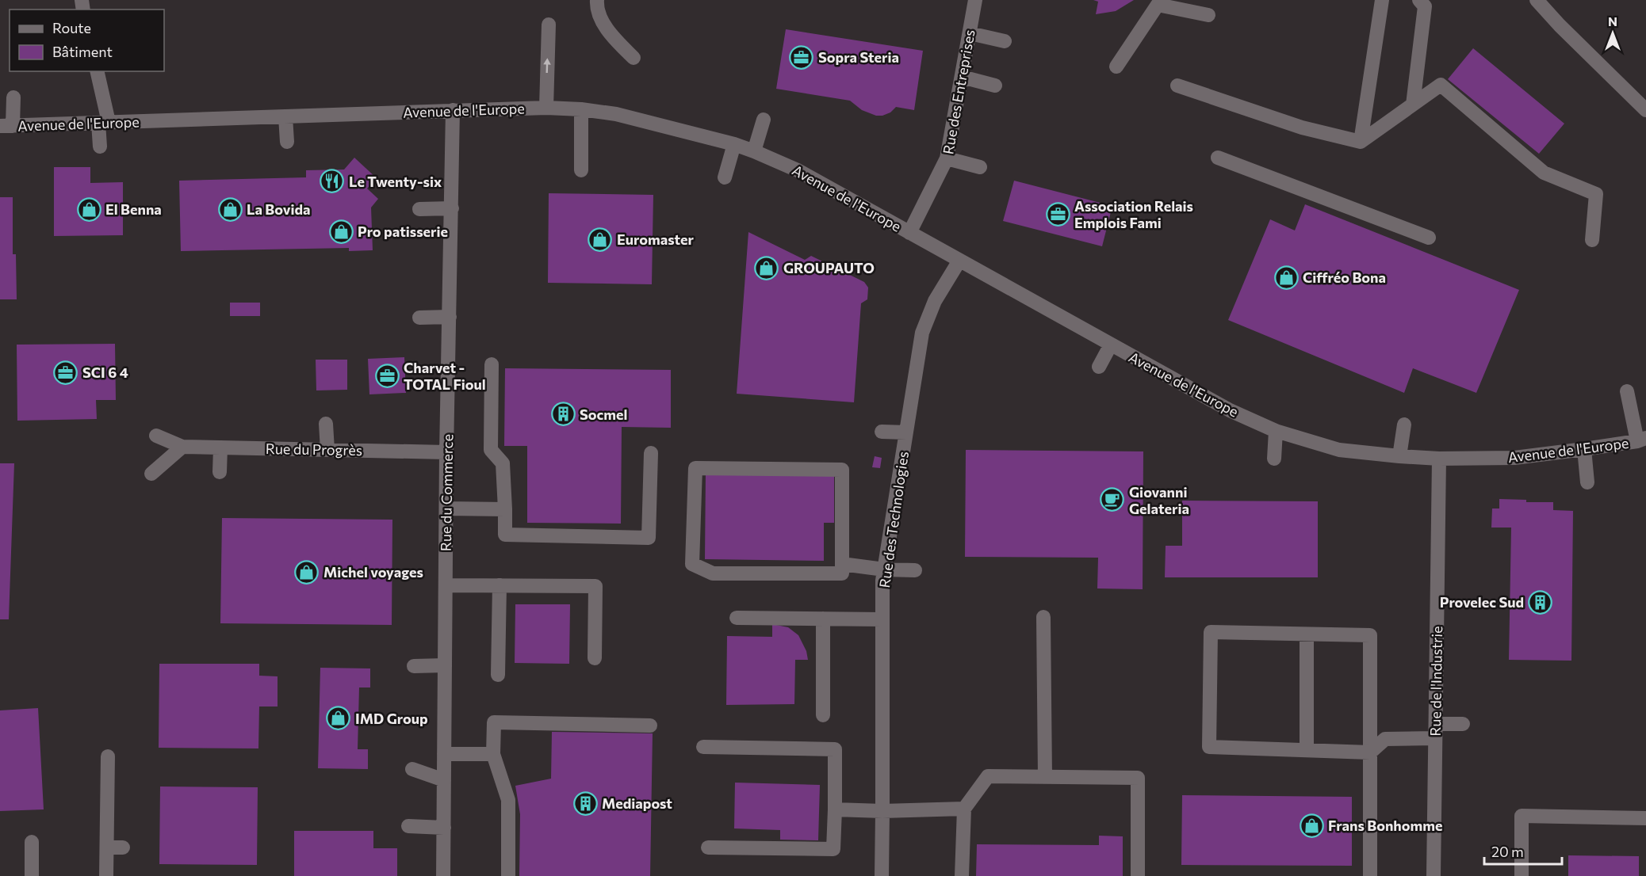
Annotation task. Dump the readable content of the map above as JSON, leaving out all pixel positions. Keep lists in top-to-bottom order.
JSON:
{
  "streets": {
    "street": [
      "Rue des Entreprises",
      "Avenue de l'Europe",
      "Rue du Progrès",
      "Rue du Commerce",
      "Rue des Technologies",
      "Rue de l'Industrie"
    ]
  },
  "crossings": [
    ["Rue des Entreprises", "Avenue de l'Europe"],
    ["Avenue de l'Europe", "Rue du Commerce"],
    ["Avenue de l'Europe", "Rue des Technologies"],
    ["Avenue de l'Europe", "Rue de l'Industrie"],
    ["Rue du Progrès", "Rue du Commerce"]
  ],
  "places": {
    "office": [
      "Sopra Steria",
      "Association Relais Emplois Fami",
      "SCI 6 4",
      "Charvet - TOTAL Fioul"
    ],
    "restaurant": ["Le Twenty-six"],
    "shop": [
      "El Benna",
      "La Bovida",
      "Pro patisserie",
      "Euromaster",
      "GROUPAUTO",
      "Ciffréo Bona",
      "Michel voyages",
      "IMD Group",
      "Frans Bonhomme"
    ],
    "building": ["Socmel", "Provelec Sud", "Mediapost"],
    "cafe": ["Giovanni Gelateria"]
  },
  "legend": ["Route", "Bâtiment"],
  "scale_bar": "20 m",
  "north": "top"
}
